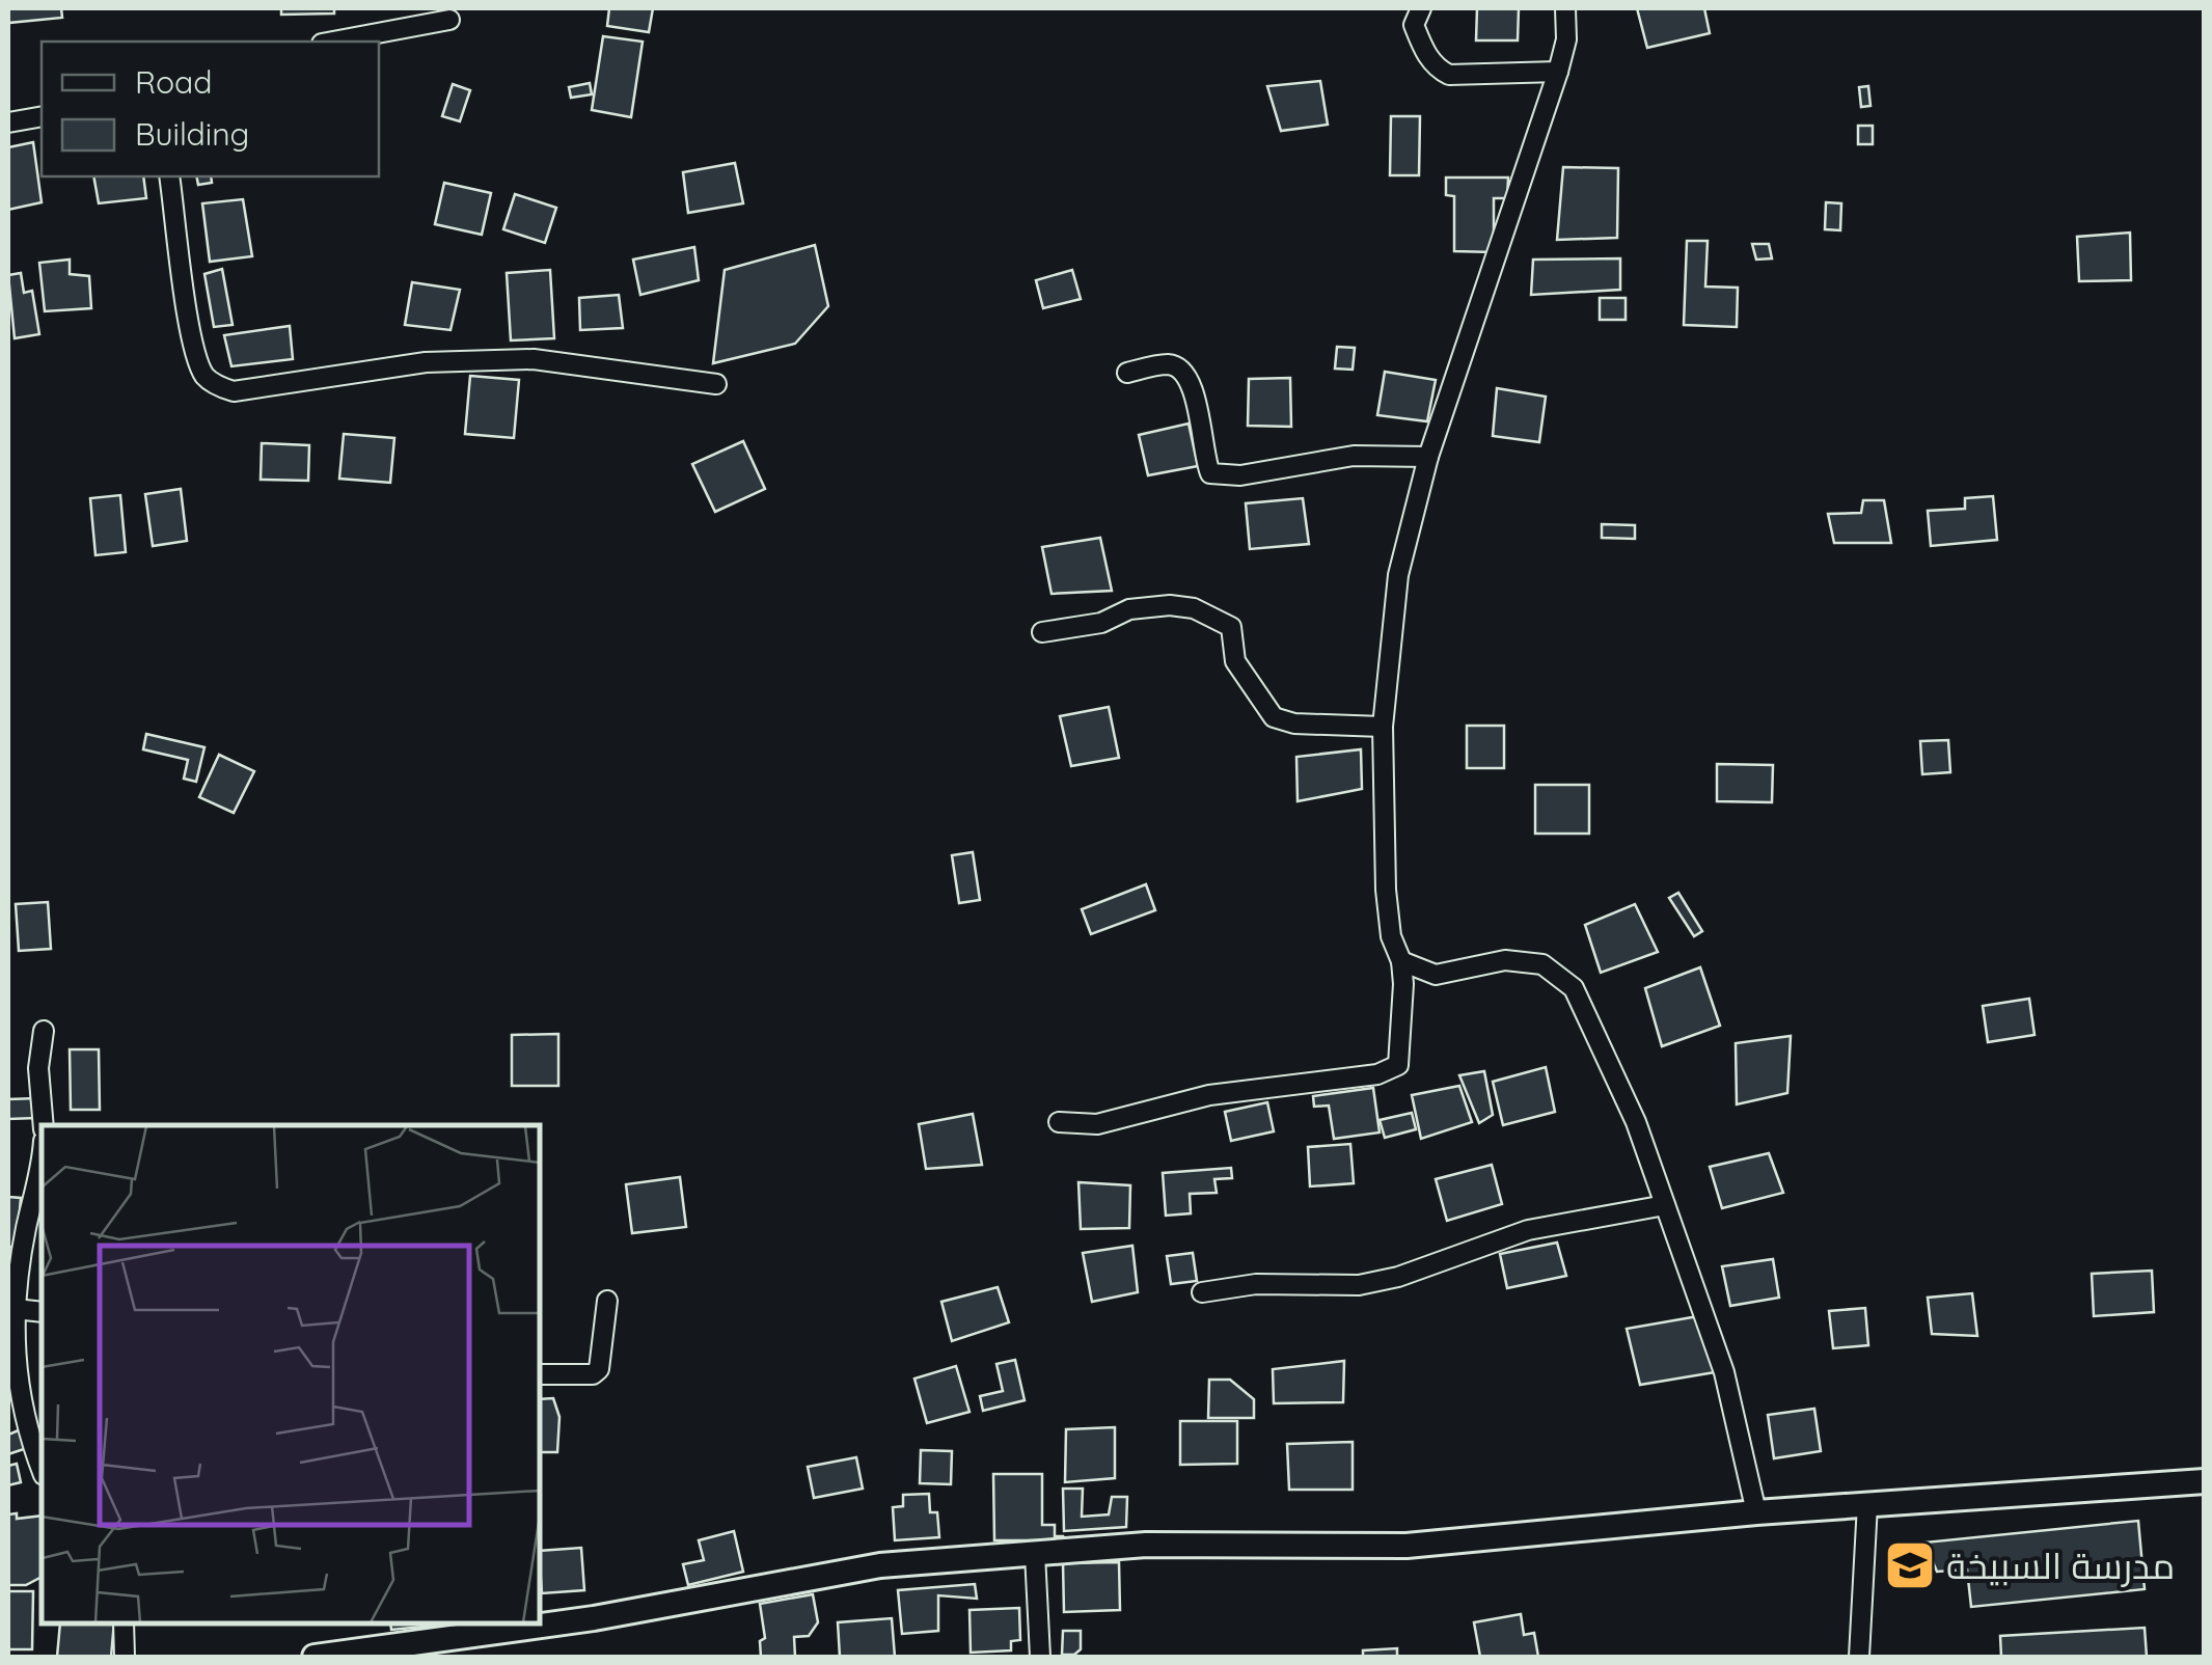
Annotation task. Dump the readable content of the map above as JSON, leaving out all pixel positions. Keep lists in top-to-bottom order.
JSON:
{
  "places": {
    "school or university": ["مدرسة السبيخة"]
  },
  "legend": ["Road", "Building"]
}
